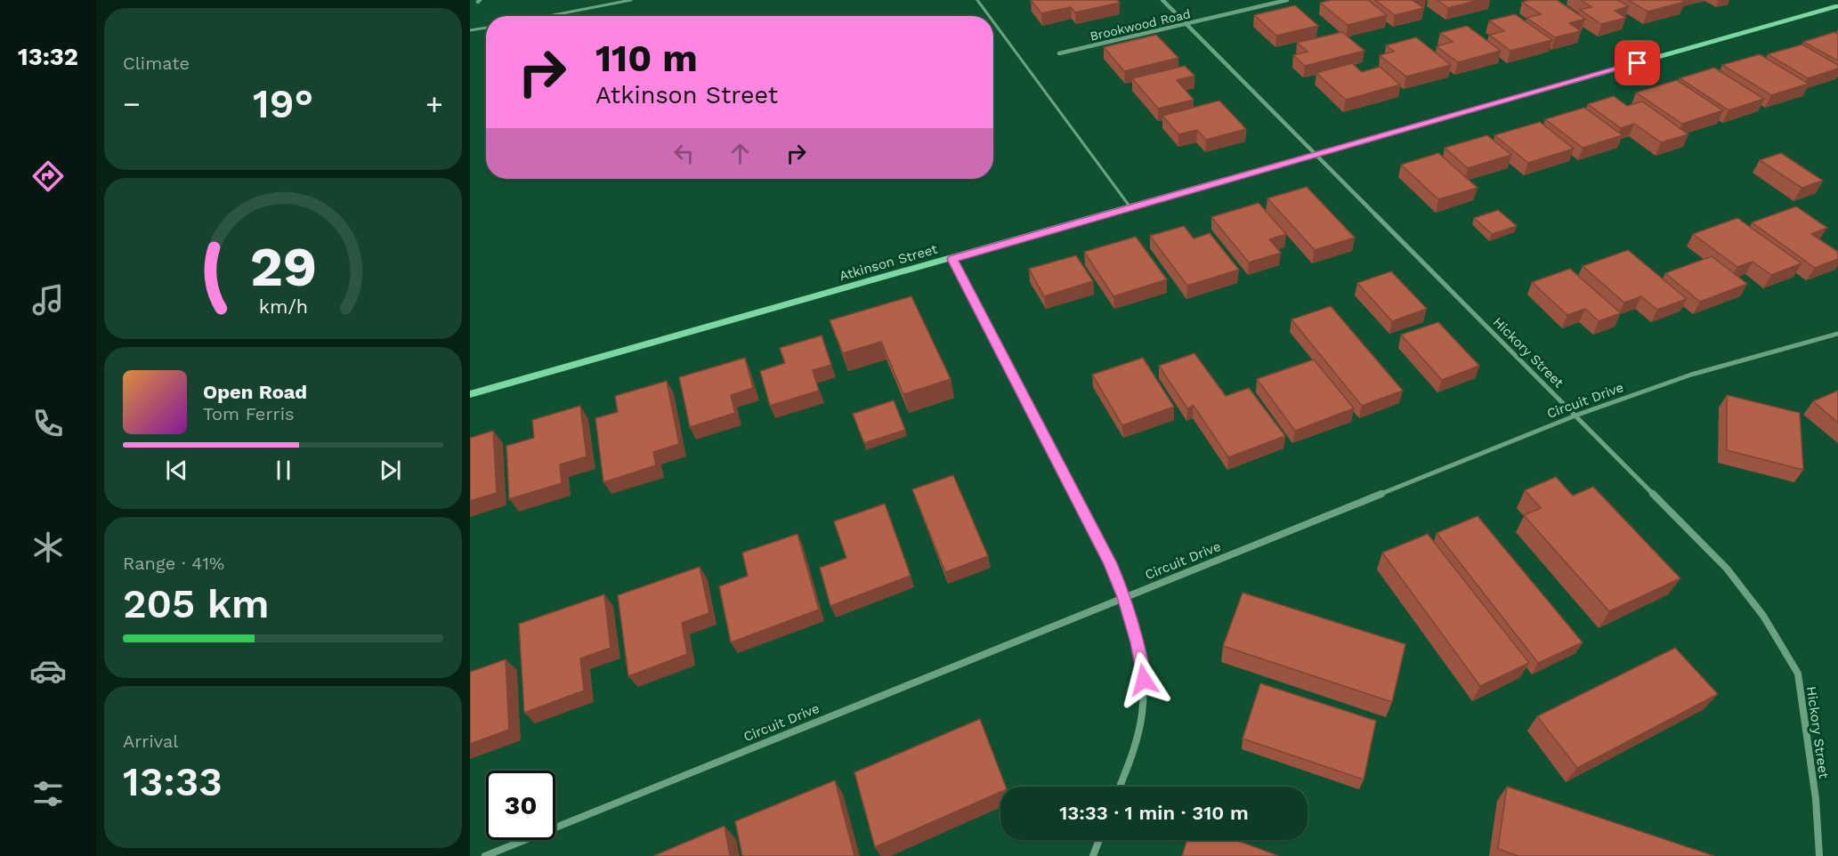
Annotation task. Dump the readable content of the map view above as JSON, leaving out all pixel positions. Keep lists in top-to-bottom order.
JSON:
{
  "streets": {
    "street": [
      "Brookwood Road",
      "Atkinson Street",
      "Hickory Street",
      "Circuit Drive"
    ]
  },
  "crossings": [
    ["Brookwood Road", "Hickory Street"],
    ["Atkinson Street", "Hickory Street"],
    ["Hickory Street", "Circuit Drive"]
  ],
  "page": {
    "tabs": "13:32",
    "tile": [
      "Climate",
      ["Range · 41%", "205 km"],
      ["Arrival", "13:33"]
    ],
    "turn": ["110 m", "Atkinson Street"],
    "heat": ["−", "19°", "+"],
    "song": ["Open Road", "Tom Ferris"],
    "limit": "30",
    "trip": "13:33 · 1 min · 310 m",
    "gauge": ["29", "km/h"]
  }
}
